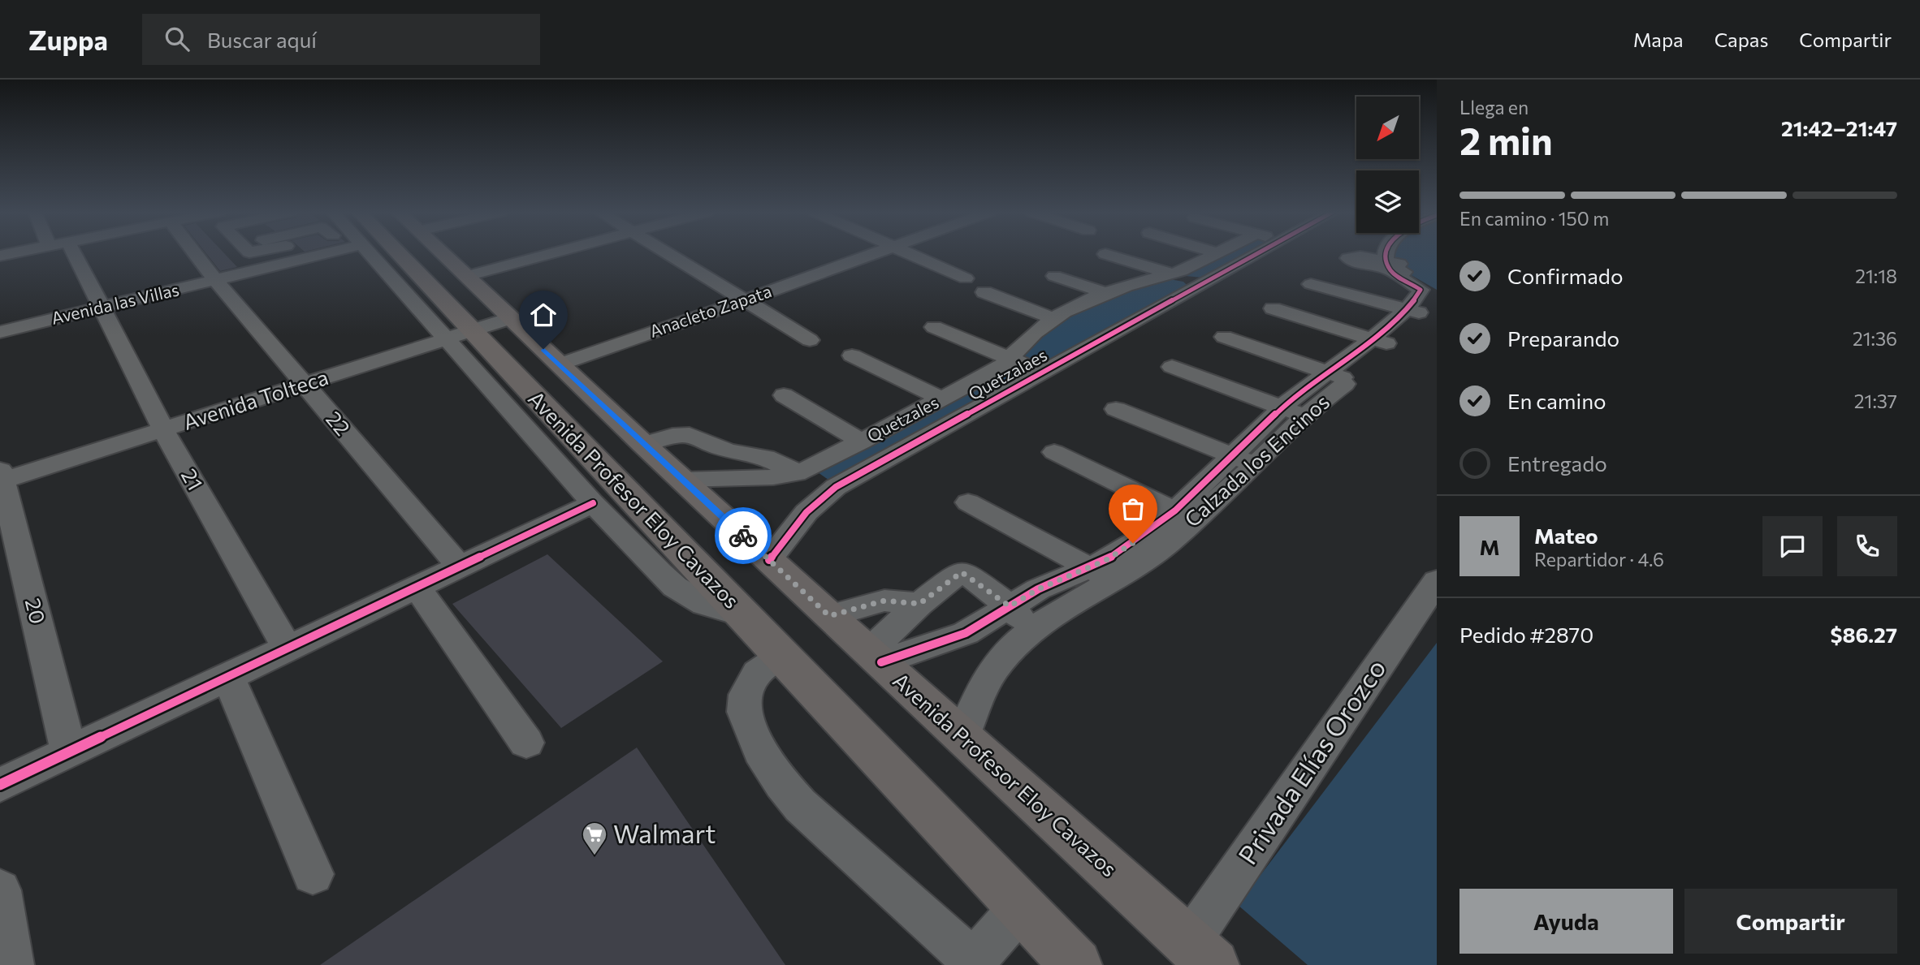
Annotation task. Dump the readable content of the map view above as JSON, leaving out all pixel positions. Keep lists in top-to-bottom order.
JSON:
{
  "streets": {
    "main road": ["Avenida Profesor Eloy Cavazos"],
    "street": [
      "Avenida las Villas",
      "Anacleto Zapata",
      "Quetzalaes",
      "Avenida Tolteca",
      "Quetzales",
      "22",
      "Calzada los Encinos",
      "21",
      "20",
      "Privada Elías Orozco"
    ]
  },
  "crossings": [
    ["Avenida las Villas", "22"],
    ["Avenida las Villas", "21"],
    ["Anacleto Zapata", "Avenida Profesor Eloy Cavazos"],
    ["Quetzalaes", "Avenida Profesor Eloy Cavazos"],
    ["Avenida Tolteca", "22"],
    ["Avenida Tolteca", "21"],
    ["Avenida Tolteca", "Avenida Profesor Eloy Cavazos"],
    ["Avenida Tolteca", "20"],
    ["Quetzales", "Avenida Profesor Eloy Cavazos"],
    ["Calzada los Encinos", "Avenida Profesor Eloy Cavazos"],
    ["Avenida Profesor Eloy Cavazos", "Privada Elías Orozco"]
  ],
  "places": {
    "supermarket": ["Walmart"]
  },
  "north": "bottom left",
  "page": {
    "header": "Zuppa",
    "search": "Buscar aquí",
    "nav": ["Mapa", "Capas", "Compartir"],
    "heading": ["2 min", "Llega en", "21:42–21:47"],
    "panel": [
      "Mateo",
      "Repartidor · 4.6",
      "Pedido #2870",
      "$86.27"
    ],
    "bar": "En camino · 150 m",
    "list": [
      ["Confirmado", "21:18"],
      ["Preparando", "21:36"],
      ["En camino", "21:37"],
      "Entregado"
    ],
    "round": "M",
    "buttons": ["Ayuda", "Compartir"]
  }
}
